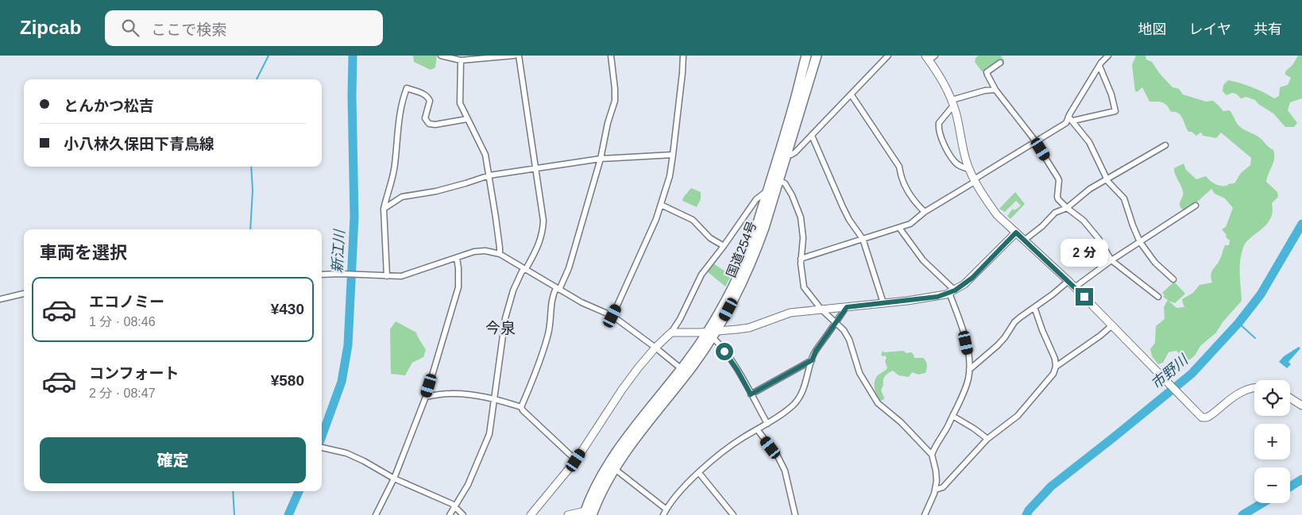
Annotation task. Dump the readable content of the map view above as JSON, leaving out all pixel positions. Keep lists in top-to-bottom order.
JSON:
{
  "streets": {
    "highway": ["国道254号"]
  },
  "districts": ["今泉"],
  "water": ["新江川", "市野川"],
  "page": {
    "header": "Zipcab",
    "search": "ここで検索",
    "nav": ["地図", "レイヤ", "共有"],
    "banner": ["とんかつ松吉", "小八林久保田下青鳥線"],
    "heading": "車両を選択",
    "bubble": "2 分",
    "list": [
      {
        "name": "エコノミー",
        "note": "1 分 · 08:46",
        "value": "¥430"
      },
      {
        "name": "コンフォート",
        "note": "2 分 · 08:47",
        "value": "¥580"
      }
    ],
    "map_buttons": ["+", "−"],
    "buttons": "確定"
  }
}
